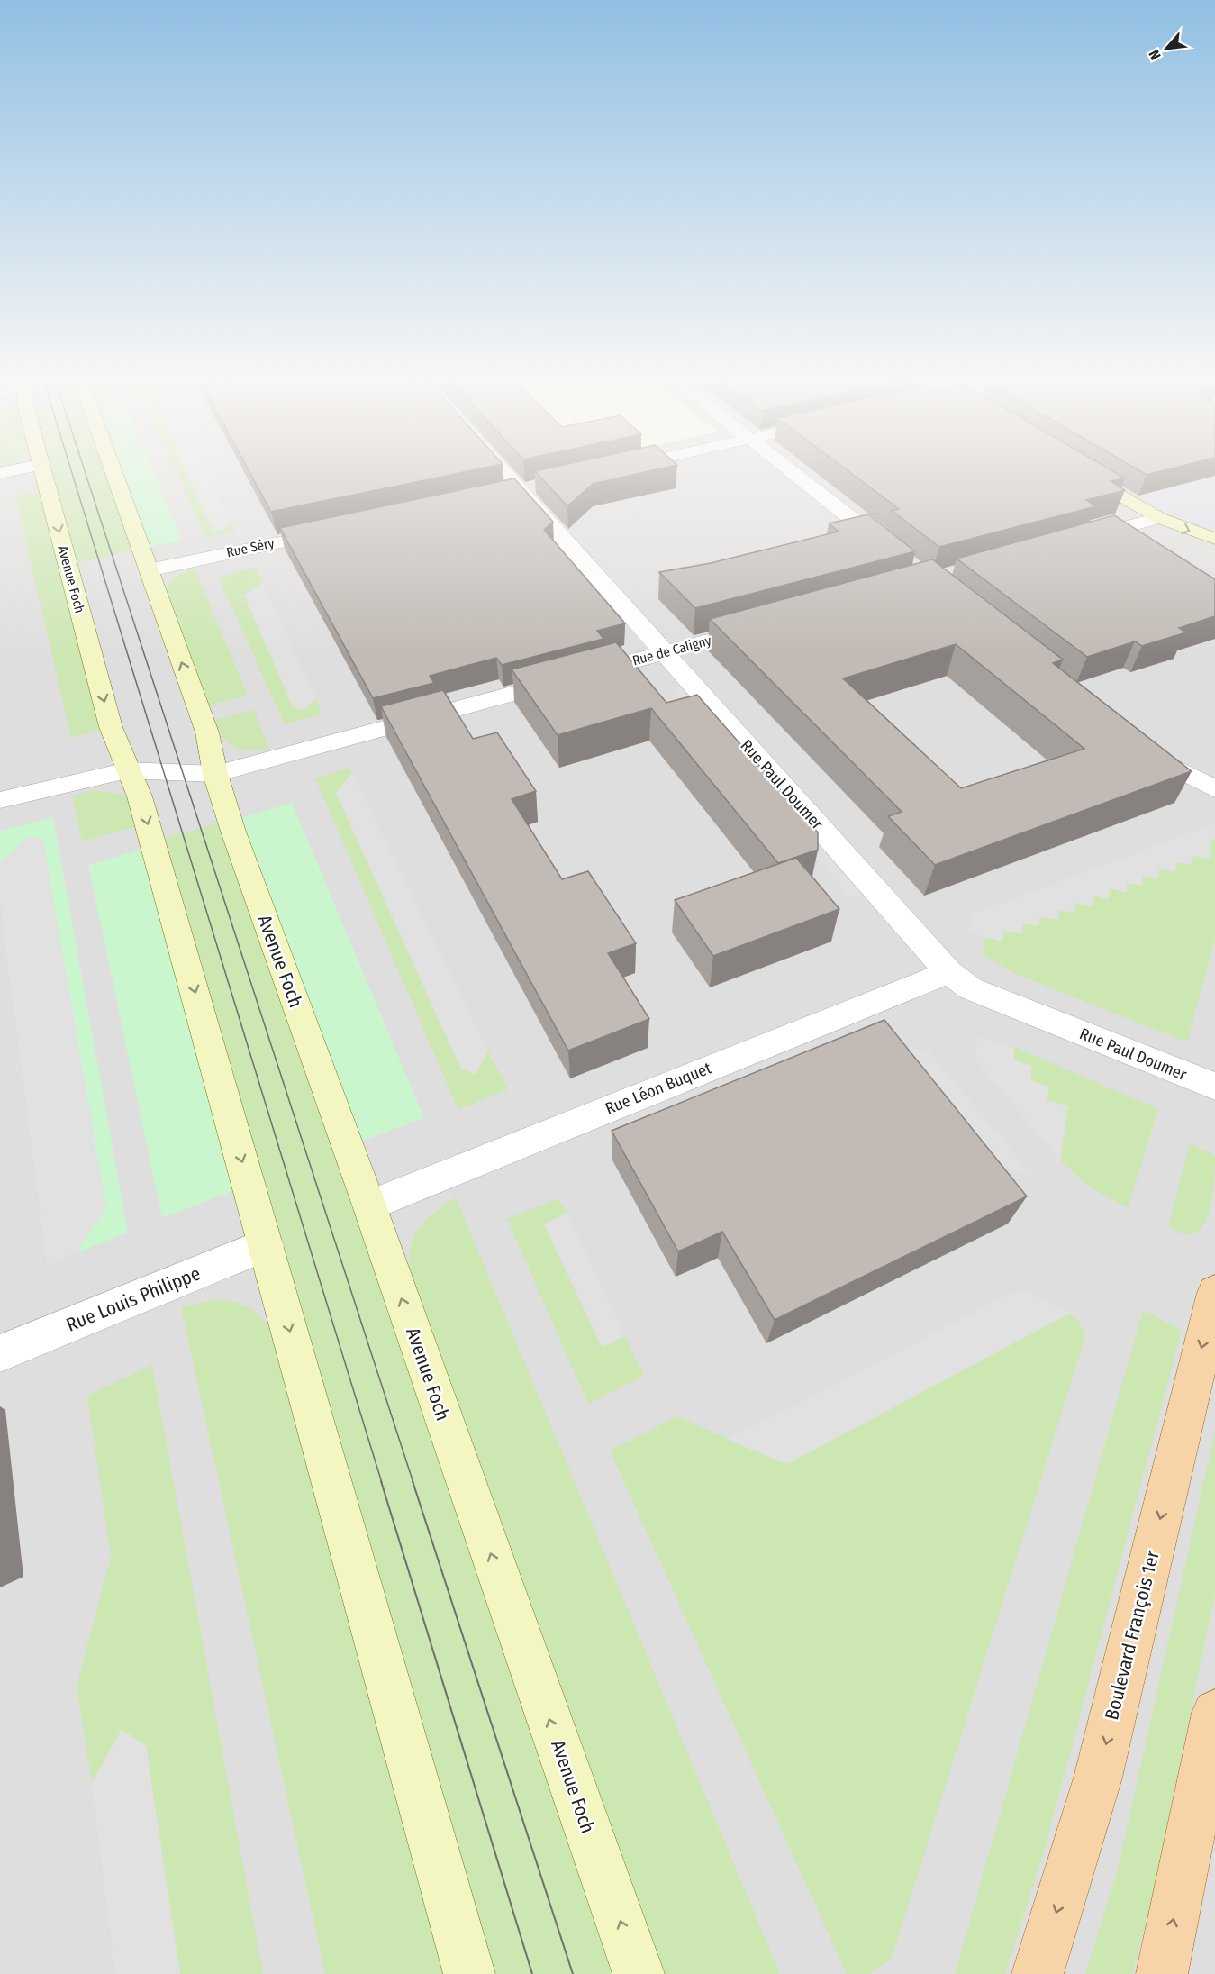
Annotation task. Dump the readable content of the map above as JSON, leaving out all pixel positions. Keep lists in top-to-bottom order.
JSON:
{
  "streets": {
    "main road": ["Boulevard François 1er"],
    "street": [
      "Rue Séry",
      "Avenue Foch",
      "Rue de Caligny",
      "Rue Paul Doumer",
      "Rue Léon Buquet",
      "Rue Louis Philippe"
    ]
  },
  "crossings": [
    ["Rue Séry", "Avenue Foch"],
    ["Avenue Foch", "Rue de Caligny"],
    ["Avenue Foch", "Rue Léon Buquet"],
    ["Avenue Foch", "Rue Louis Philippe"],
    ["Rue de Caligny", "Rue Paul Doumer"],
    ["Rue Paul Doumer", "Rue Léon Buquet"]
  ],
  "north": "bottom left"
}
